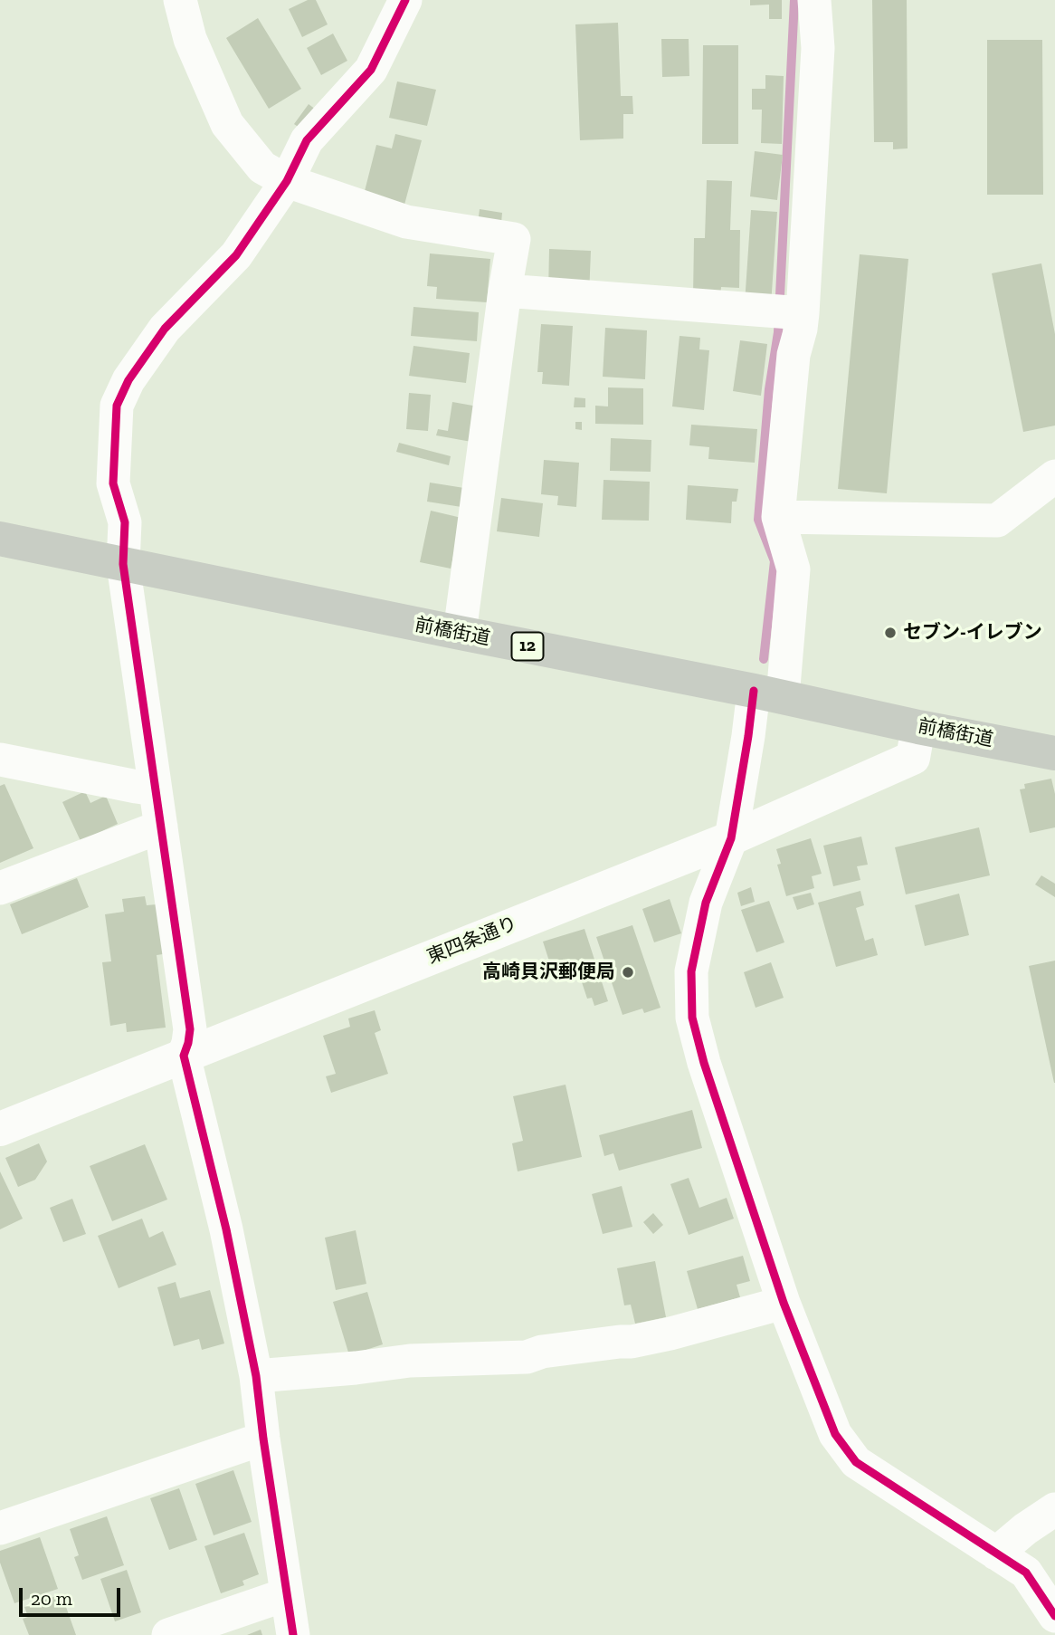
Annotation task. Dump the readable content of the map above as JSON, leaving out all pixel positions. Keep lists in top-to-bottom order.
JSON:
{
  "streets": {
    "main road": ["前橋街道", "12"],
    "street": ["東四条通り"]
  },
  "crossings": [
    ["前橋街道", "東四条通り"]
  ],
  "places": ["セブン-イレブン", "高崎貝沢郵便局"],
  "scale_bar": "20 m"
}
